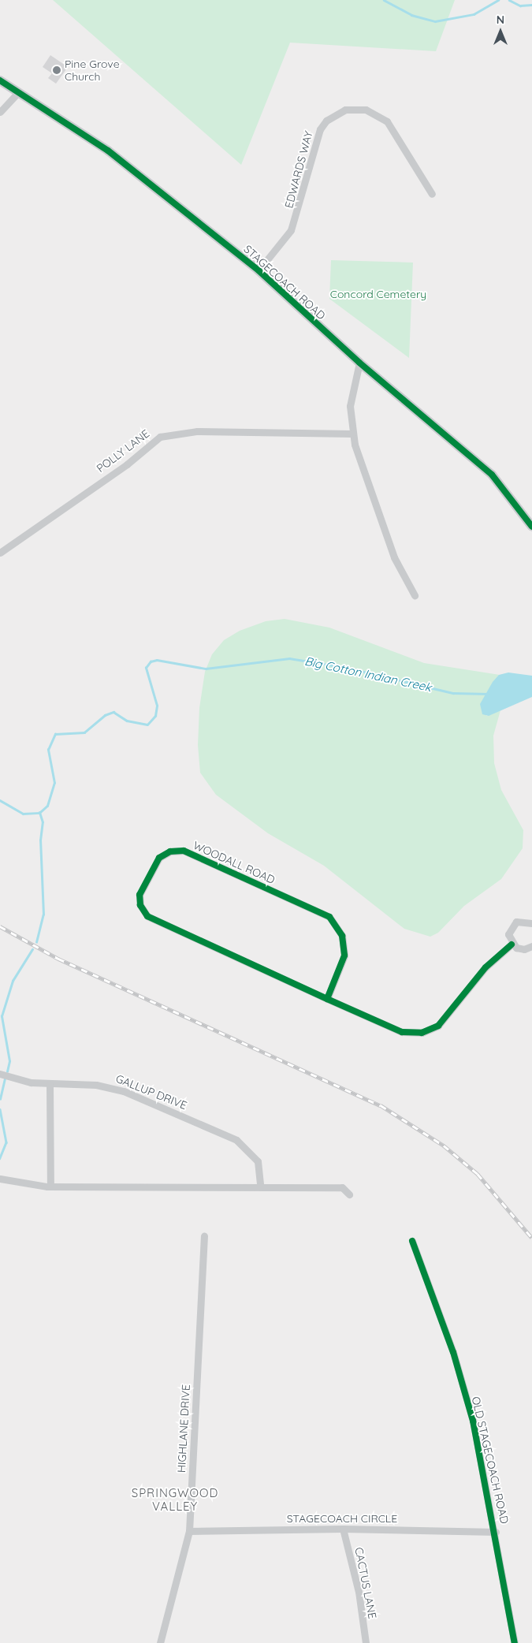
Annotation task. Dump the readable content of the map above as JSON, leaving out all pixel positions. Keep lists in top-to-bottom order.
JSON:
{
  "streets": {
    "street": [
      "EDWARDS WAY",
      "STAGECOACH ROAD",
      "POLLY LANE",
      "WOODALL ROAD",
      "GALLUP DRIVE",
      "HIGHLANE DRIVE",
      "OLD STAGECOACH ROAD",
      "STAGECOACH CIRCLE",
      "CACTUS LANE"
    ]
  },
  "crossings": [
    ["EDWARDS WAY", "STAGECOACH ROAD"],
    ["HIGHLANE DRIVE", "STAGECOACH CIRCLE"],
    ["OLD STAGECOACH ROAD", "STAGECOACH CIRCLE"],
    ["STAGECOACH CIRCLE", "CACTUS LANE"]
  ],
  "districts": ["SPRINGWOOD VALLEY"],
  "water": ["Big Cotton Indian Creek"],
  "parks": ["Concord Cemetery"],
  "places": ["Pine Grove Church"],
  "north": "top"
}
